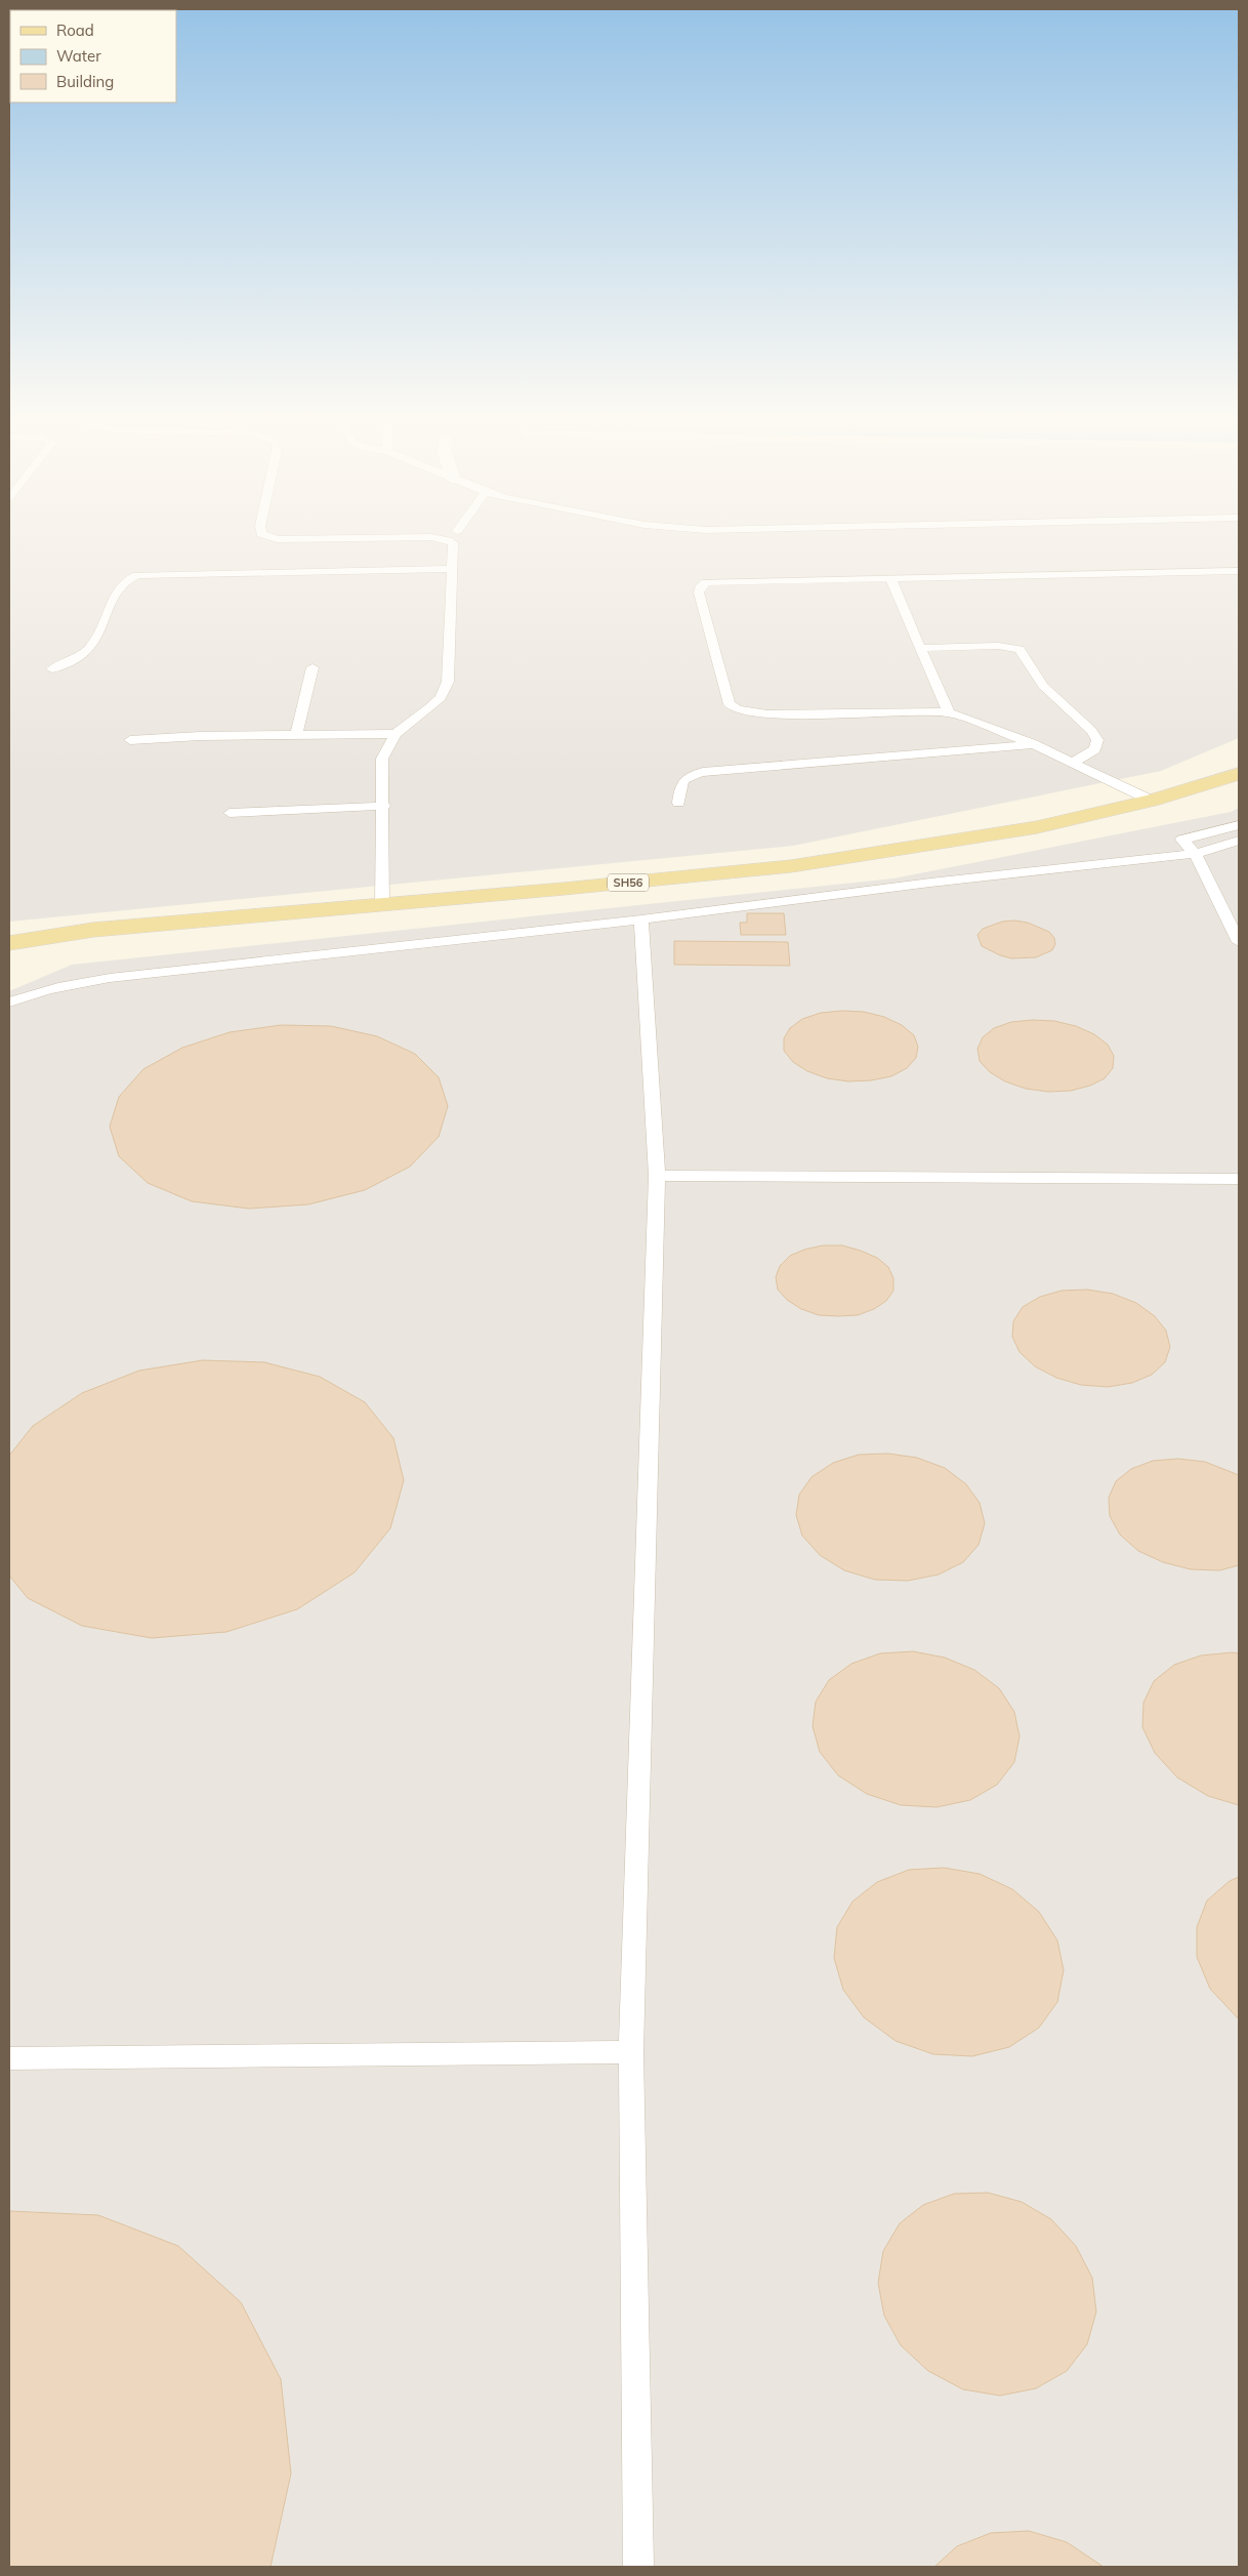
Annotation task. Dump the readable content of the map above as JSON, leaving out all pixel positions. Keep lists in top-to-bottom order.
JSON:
{
  "streets": {
    "main road": ["SH56"]
  },
  "legend": ["Road", "Water", "Building"]
}
